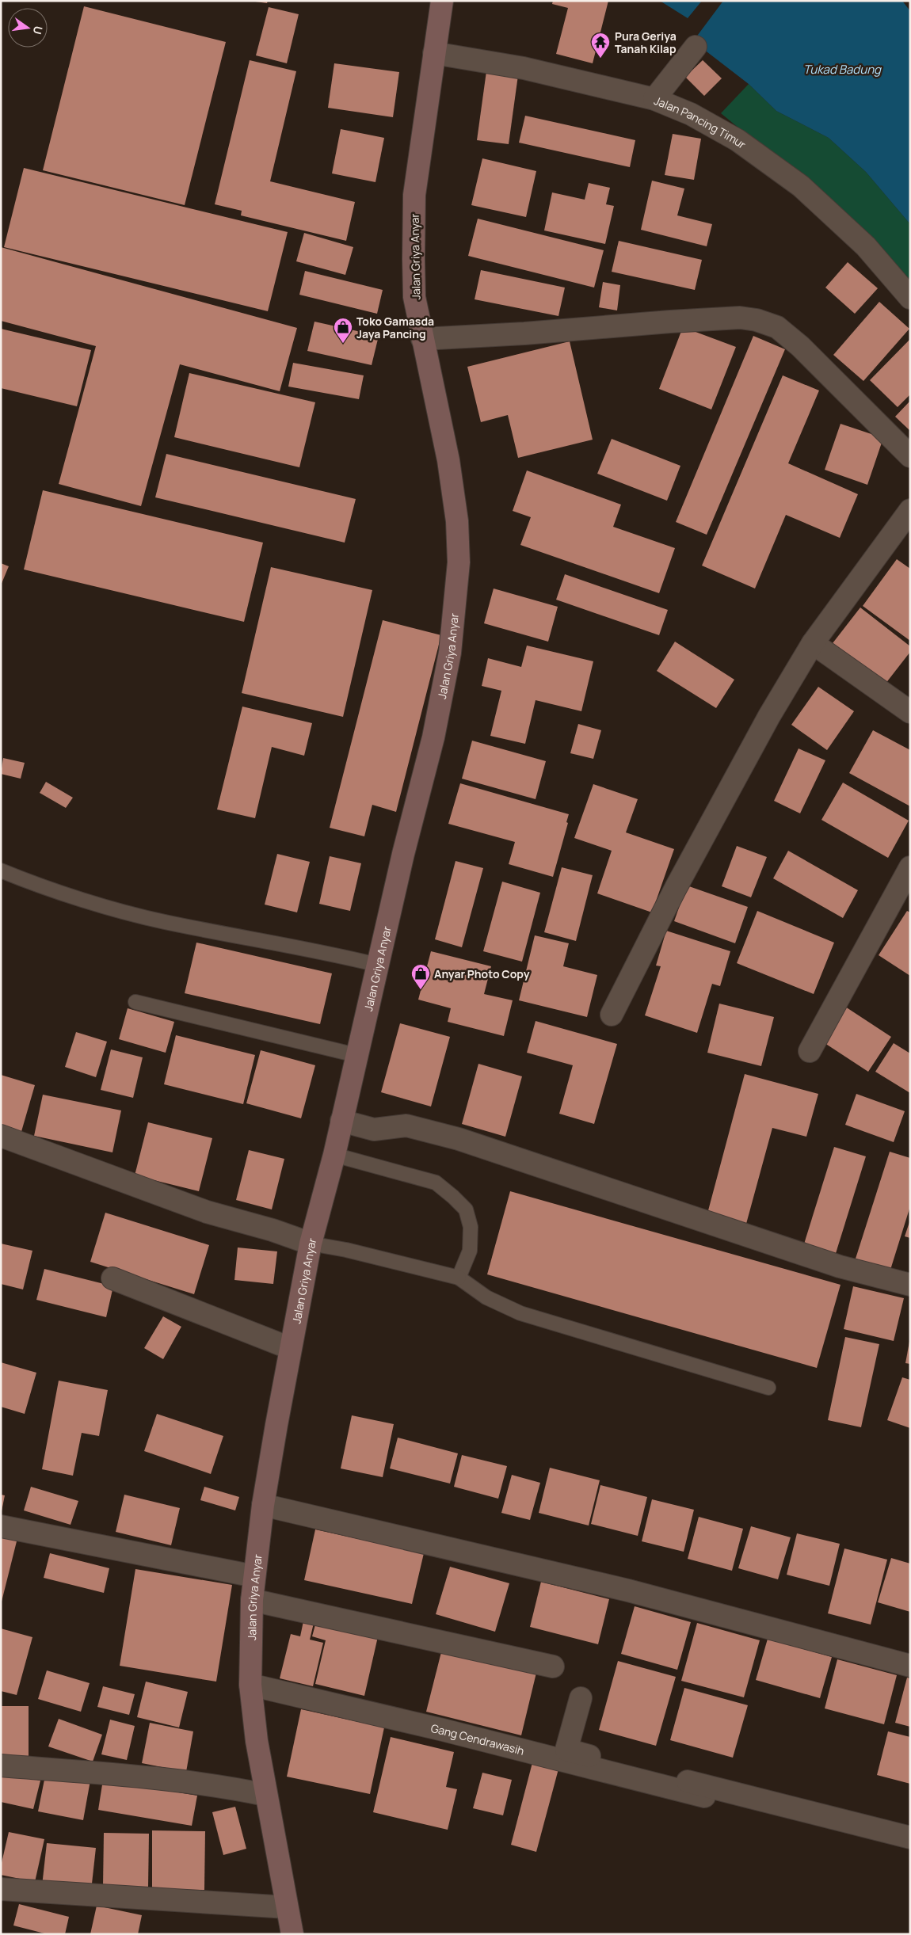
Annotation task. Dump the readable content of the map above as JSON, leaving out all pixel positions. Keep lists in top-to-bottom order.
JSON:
{
  "streets": {
    "street": ["Jalan Pancing Timur", "Jalan Griya Anyar", "Gang Cendrawasih"]
  },
  "crossings": [
    ["Jalan Pancing Timur", "Jalan Griya Anyar"],
    ["Jalan Griya Anyar", "Gang Cendrawasih"]
  ],
  "water": ["Tukad Badung"],
  "places": {
    "temple": ["Pura Geriya Tanah Kilap"],
    "shop": ["Toko Gamasda Jaya Pancing", "Anyar Photo Copy"]
  },
  "north": "right"
}
